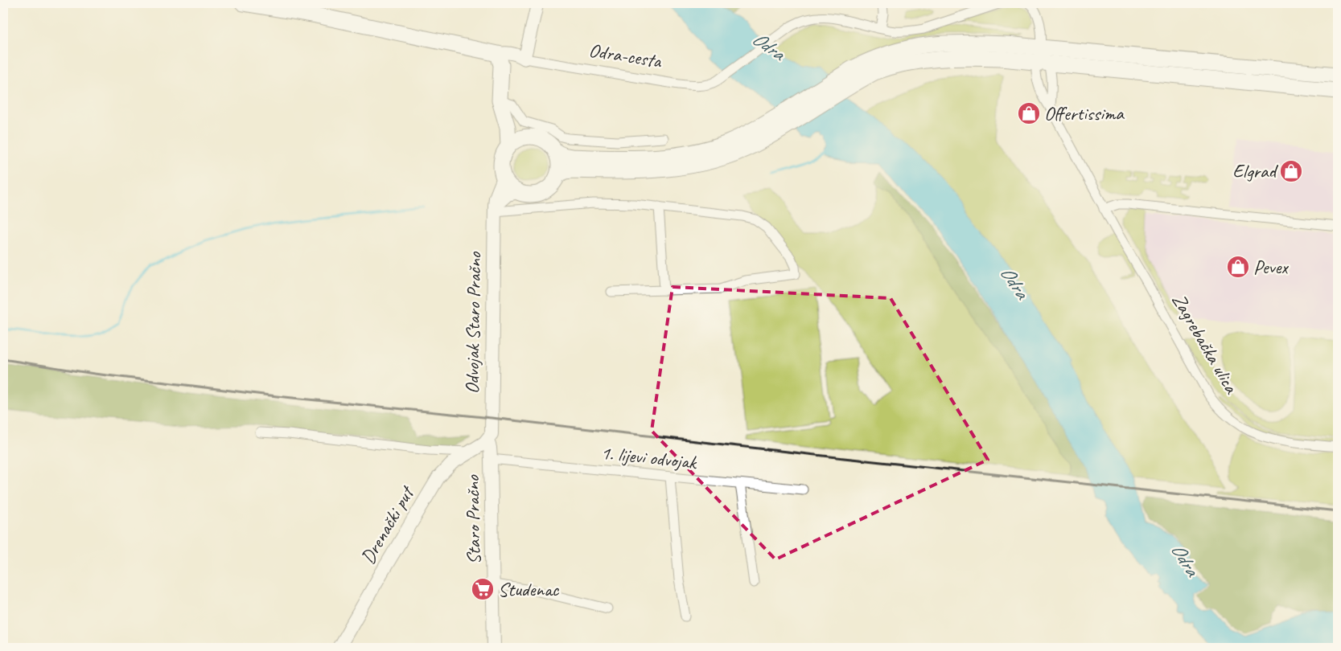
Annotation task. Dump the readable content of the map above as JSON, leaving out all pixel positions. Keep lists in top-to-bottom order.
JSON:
{
  "streets": {
    "main road": [
      "Odra-cesta",
      "Odvojak Staro Pračno",
      "Staro Pračno",
      "Drenački put"
    ],
    "street": ["Zagrebačka ulica", "1. lijevi odvojak"]
  },
  "crossings": [
    ["Odvojak Staro Pračno", "Staro Pračno"],
    ["Odvojak Staro Pračno", "Drenački put"],
    ["1. lijevi odvojak", "Staro Pračno"],
    ["Staro Pračno", "Drenački put"]
  ],
  "water": ["Odra"],
  "places": {
    "shop": ["Offertissima", "Elgrad", "Pevex"],
    "supermarket": ["Studenac"]
  }
}
